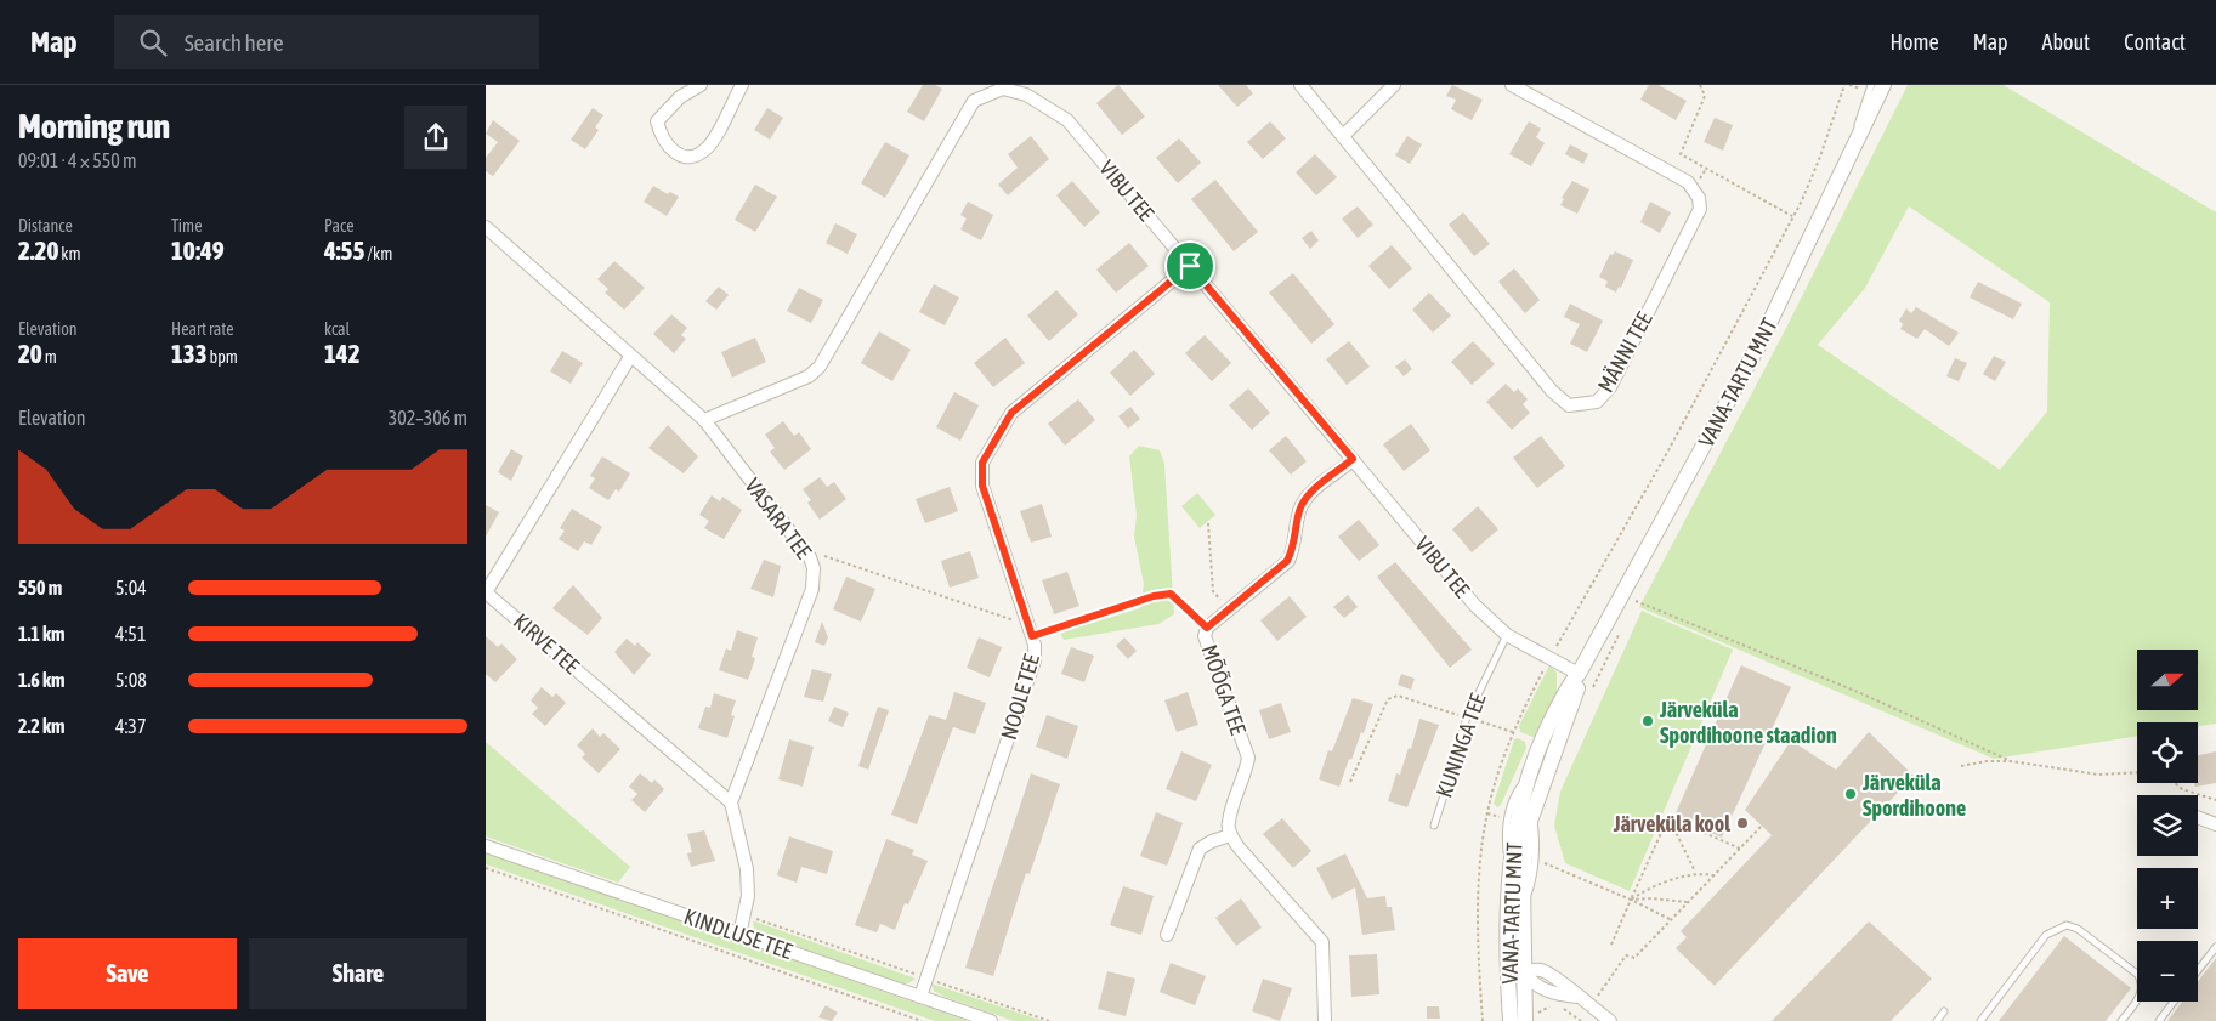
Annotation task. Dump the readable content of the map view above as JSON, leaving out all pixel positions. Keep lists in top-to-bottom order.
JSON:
{
  "streets": {
    "street": [
      "VIBU TEE",
      "MÄNNI TEE",
      "VANA-TARTU MNT",
      "VASARA TEE",
      "KIRVE TEE",
      "MÕÕGA TEE",
      "NOOLE TEE",
      "KINDLUSE TEE"
    ],
    "lane": ["KUNINGA TEE"]
  },
  "crossings": [
    ["VIBU TEE", "VANA-TARTU MNT"],
    ["VIBU TEE", "VASARA TEE"],
    ["VIBU TEE", "MÕÕGA TEE"],
    ["VIBU TEE", "NOOLE TEE"],
    ["VIBU TEE", "KUNINGA TEE"],
    ["VASARA TEE", "KIRVE TEE"],
    ["NOOLE TEE", "KINDLUSE TEE"]
  ],
  "places": ["Järveküla Spordihoone staadion", "Järveküla Spordihoone", "Järveküla kool"],
  "north": "right",
  "page": {
    "header": "Map",
    "search": "Search here",
    "nav": [
      "Home",
      "Map",
      "About",
      "Contact"
    ],
    "heading": ["Morning run", "09:01 · 4 × 550 m"],
    "stats": [
      ["Distance", "2.20 km"],
      ["Time", "10:49"],
      ["Pace", "4:55 /km"],
      ["Elevation", "20 m"],
      ["Heart rate", "133 bpm"],
      ["kcal", "142"]
    ],
    "chart": ["Elevation", "302–306 m"],
    "list": [
      {
        "name": "550 m",
        "note": "5:04"
      },
      {
        "name": "1.1 km",
        "note": "4:51"
      },
      {
        "name": "1.6 km",
        "note": "5:08"
      },
      {
        "name": "2.2 km",
        "note": "4:37"
      }
    ],
    "map_buttons": ["+", "−"],
    "buttons": ["Save", "Share"]
  }
}
